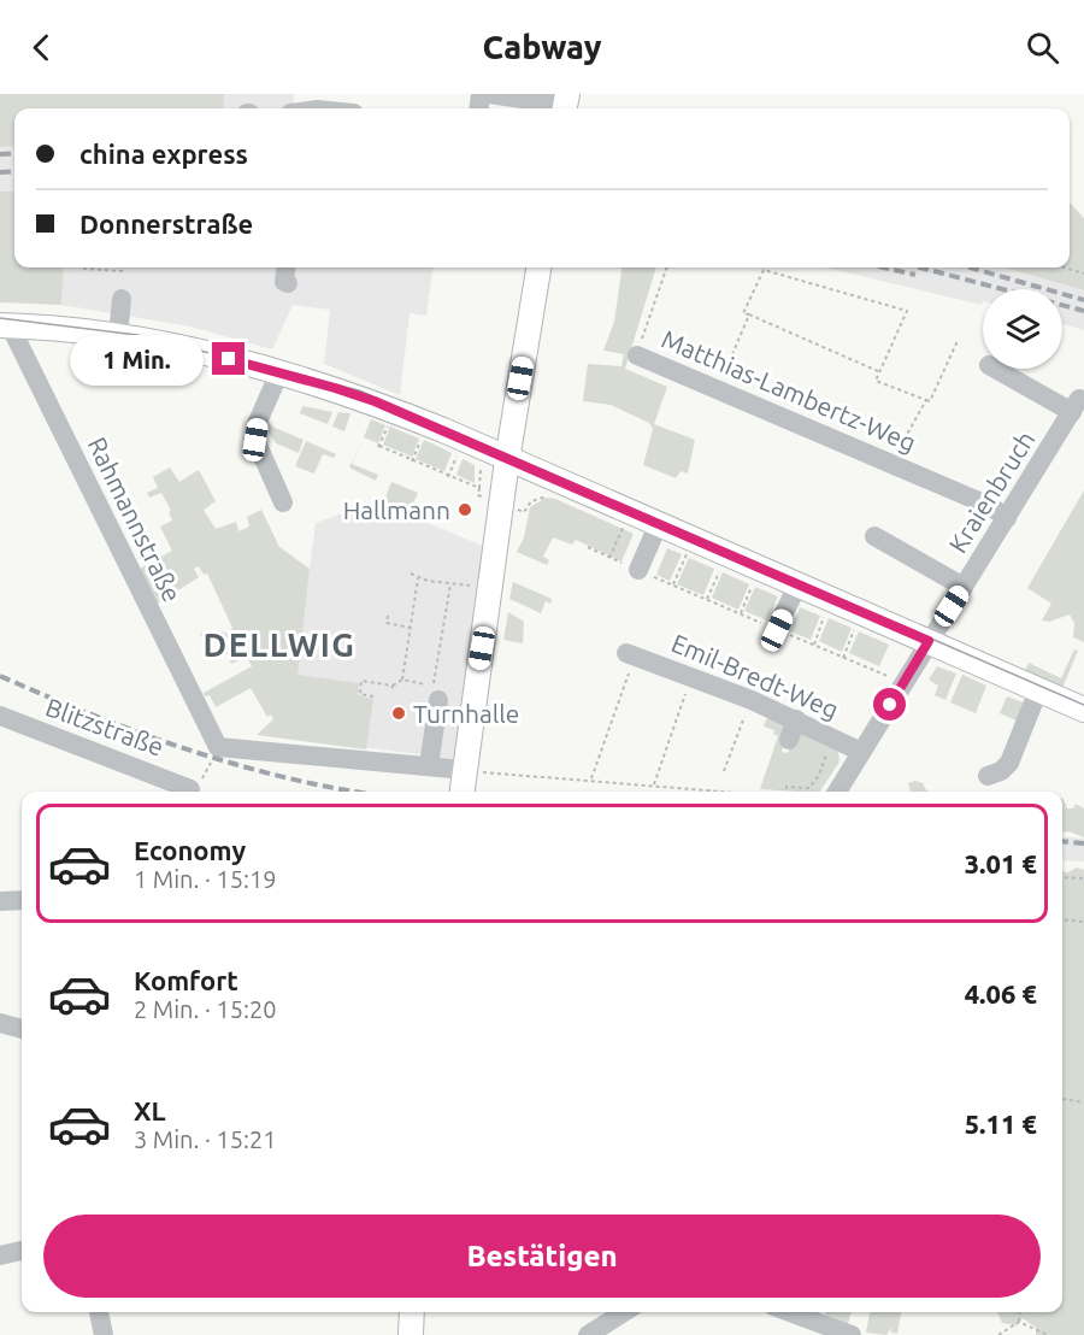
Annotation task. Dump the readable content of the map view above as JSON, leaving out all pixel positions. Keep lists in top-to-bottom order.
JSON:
{
  "streets": {
    "street": [
      "Matthias-Lambertz-Weg",
      "Kraienbruch",
      "Rahmannstraße",
      "Emil-Bredt-Weg",
      "Blitzstraße"
    ]
  },
  "crossings": [
    ["Matthias-Lambertz-Weg", "Kraienbruch"],
    ["Kraienbruch", "Emil-Bredt-Weg"]
  ],
  "districts": ["DELLWIG"],
  "places": ["Hallmann", "Turnhalle"],
  "page": {
    "header": "Cabway",
    "banner": ["china express", "Donnerstraße"],
    "bubble": "1 Min.",
    "list": [
      {
        "name": "Economy",
        "note": "1 Min. · 15:19",
        "value": "3.01 €"
      },
      {
        "name": "Komfort",
        "note": "2 Min. · 15:20",
        "value": "4.06 €"
      },
      {
        "name": "XL",
        "note": "3 Min. · 15:21",
        "value": "5.11 €"
      }
    ],
    "buttons": "Bestätigen"
  }
}
